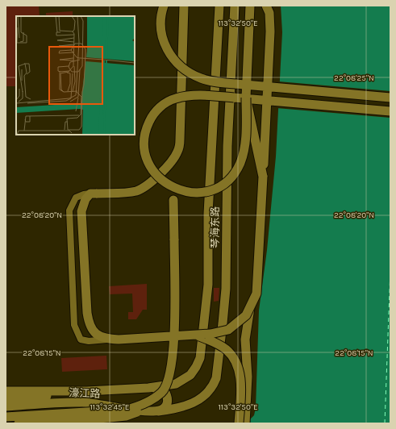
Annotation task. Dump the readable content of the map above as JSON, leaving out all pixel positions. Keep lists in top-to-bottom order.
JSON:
{
  "streets": {
    "main road": ["琴海东路", "濠江路"]
  },
  "crossings": [
    ["琴海东路", "濠江路"]
  ],
  "coordinates": [
    "113°32'50\"E",
    "22°08'25\"N",
    "22°08'20\"N",
    "22°08'15\"N",
    "113°32'45\"E"
  ]
}
